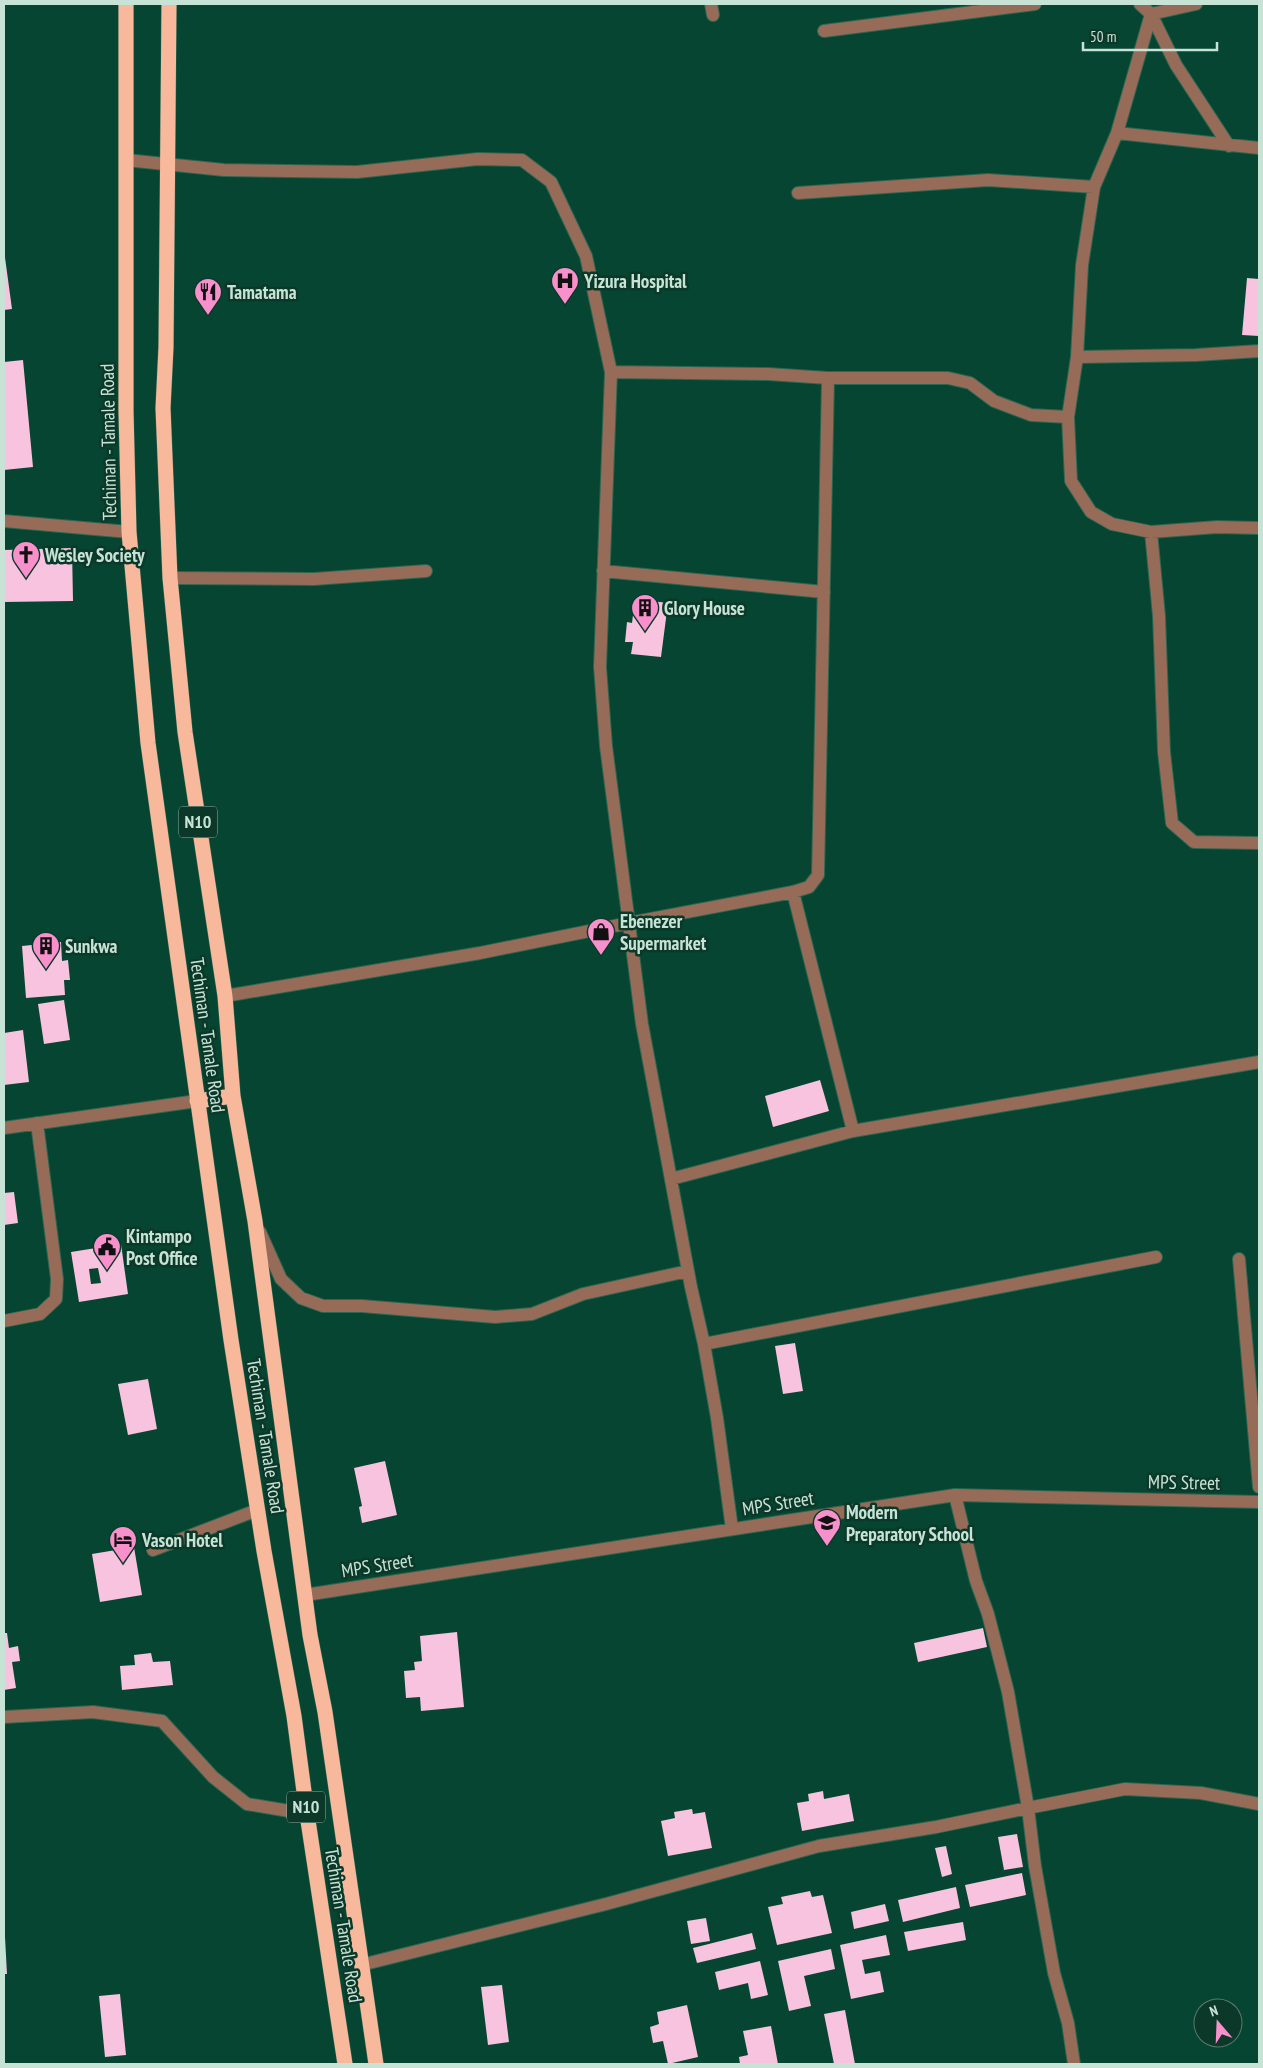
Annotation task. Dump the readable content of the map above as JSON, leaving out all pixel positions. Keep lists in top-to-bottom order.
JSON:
{
  "streets": {
    "highway": ["Techiman - Tamale Road", "N10"],
    "street": ["MPS Street"]
  },
  "crossings": [
    ["Techiman - Tamale Road", "MPS Street"]
  ],
  "places": {
    "hospital": ["Yizura Hospital"],
    "restaurant": ["Tamatama"],
    "church": ["Wesley Society"],
    "building": ["Glory House", "Sunkwa"],
    "shop": ["Ebenezer Supermarket"],
    "public building": ["Kintampo Post Office"],
    "school or university": ["Modern Preparatory School"],
    "hotel": ["Vason Hotel"]
  },
  "scale_bar": "50 m",
  "north": "top"
}
